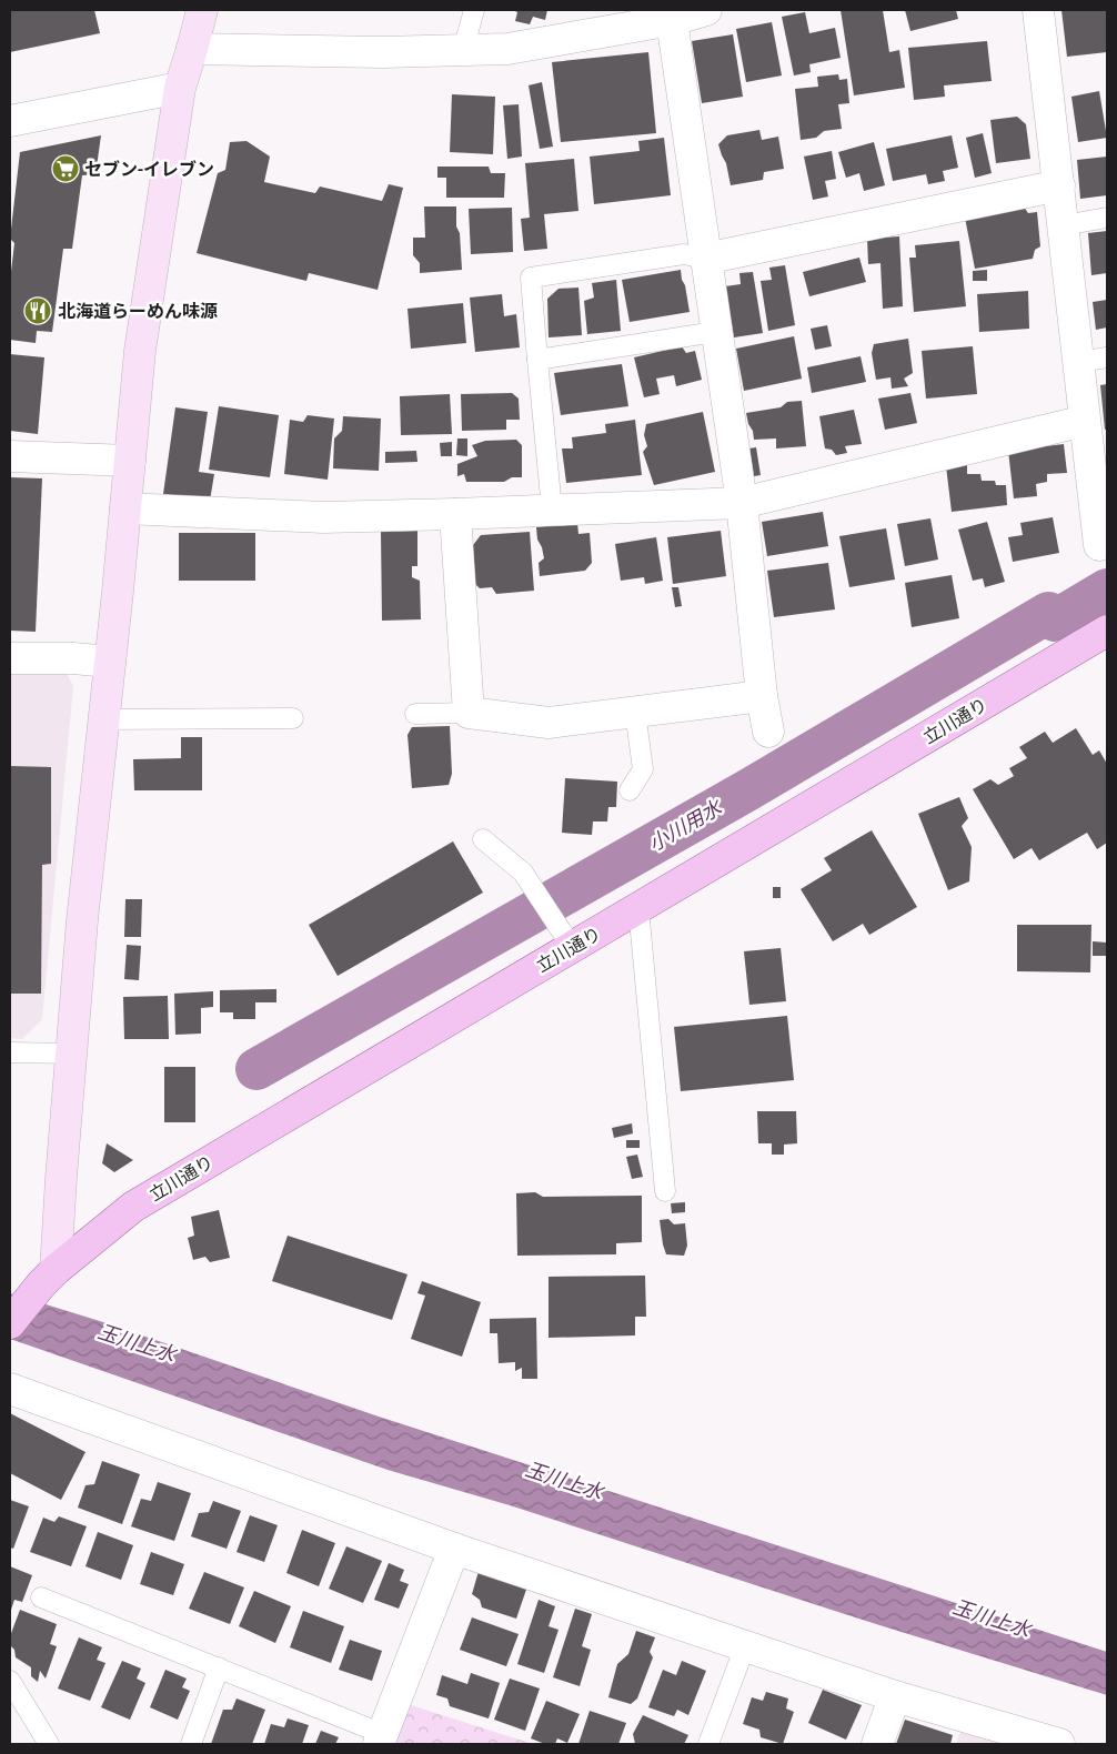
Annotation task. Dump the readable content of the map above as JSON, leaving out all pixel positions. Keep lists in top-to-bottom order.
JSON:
{
  "streets": {
    "main road": ["立川通り"]
  },
  "water": ["小川用水", "玉川上水"],
  "places": {
    "supermarket": ["セブン-イレブン"],
    "restaurant": ["北海道らーめん味源"]
  }
}
